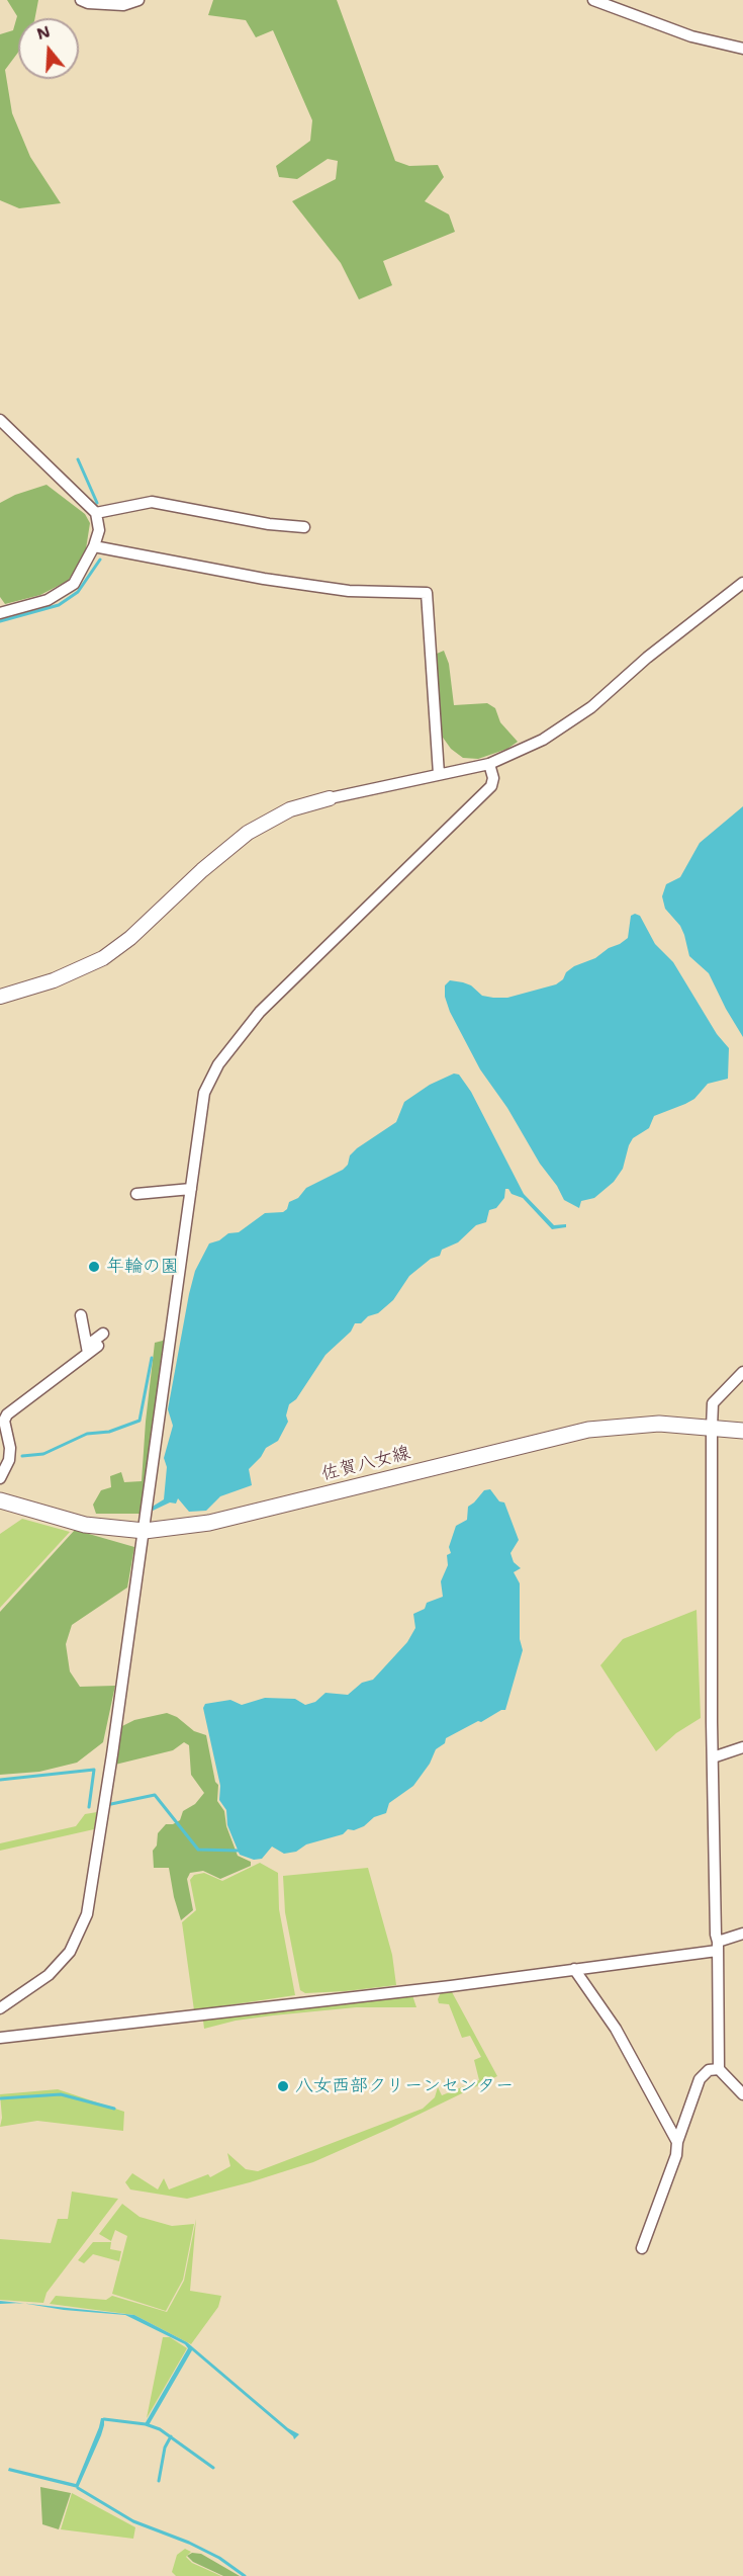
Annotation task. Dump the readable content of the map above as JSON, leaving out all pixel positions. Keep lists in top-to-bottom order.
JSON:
{
  "streets": {
    "main road": ["佐賀八女線"]
  },
  "places": ["年輪の園", "八女西部クリーンセンター"],
  "north": "top"
}
